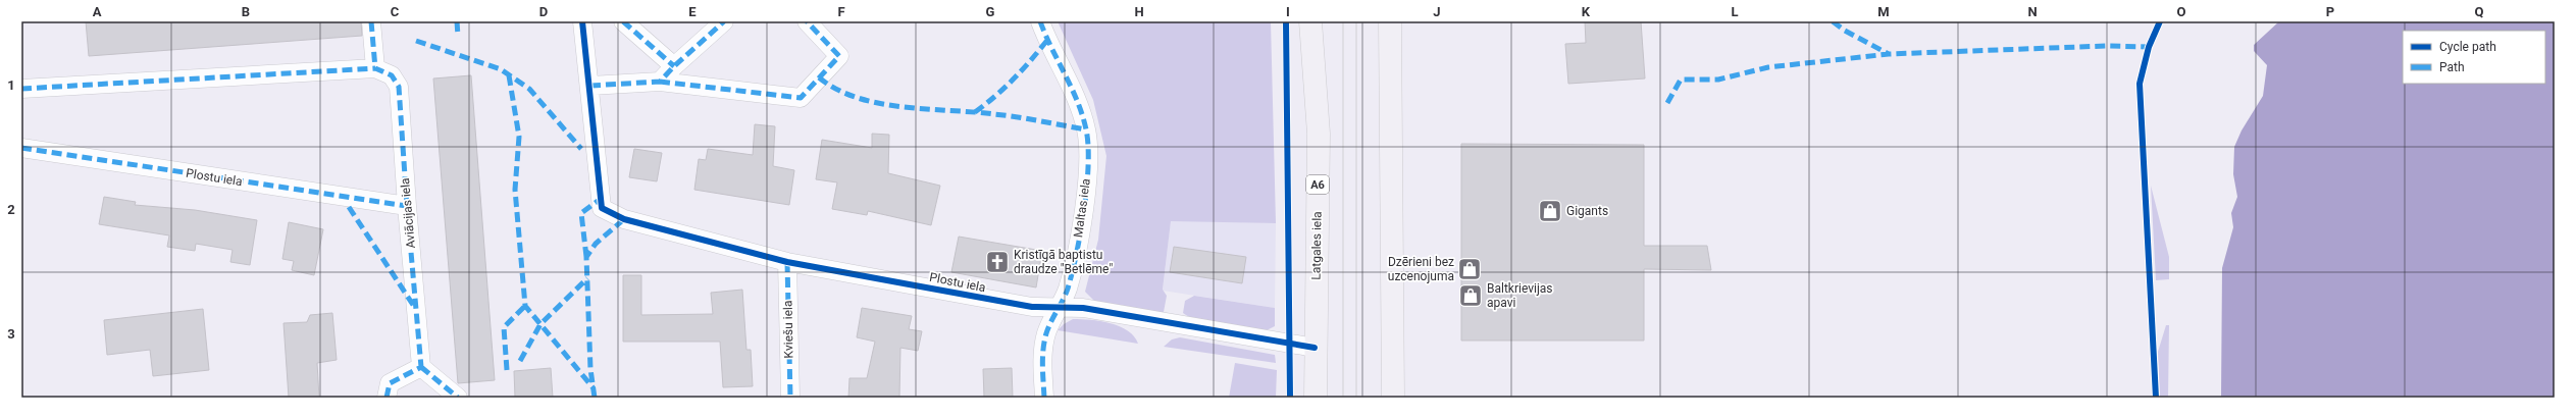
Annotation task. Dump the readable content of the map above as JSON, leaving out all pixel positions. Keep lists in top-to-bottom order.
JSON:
{
  "streets": {
    "highway": ["A6", "Latgales iela"],
    "street": [
      "Plostu iela",
      "Maltas iela",
      "Aviācijas iela",
      "Kviešu iela"
    ]
  },
  "crossings": [
    ["Plostu iela", "Maltas iela"],
    ["Plostu iela", "Aviācijas iela"],
    ["Plostu iela", "Latgales iela"],
    ["Plostu iela", "Kviešu iela"]
  ],
  "places": {
    "shop": ["Gigants", "Dzērieni bez uzcenojuma", "Baltkrievijas apavi"],
    "church": ["Kristīgā baptistu draudze \"Betlēme\""]
  },
  "legend": ["Cycle path", "Path"],
  "grid": {
    "columns": [
      "A",
      "B",
      "C",
      "D",
      "E",
      "F",
      "G",
      "H",
      "I",
      "J",
      "K",
      "L",
      "M",
      "N",
      "O",
      "P",
      "Q"
    ],
    "rows": ["1", "2", "3"]
  }
}
